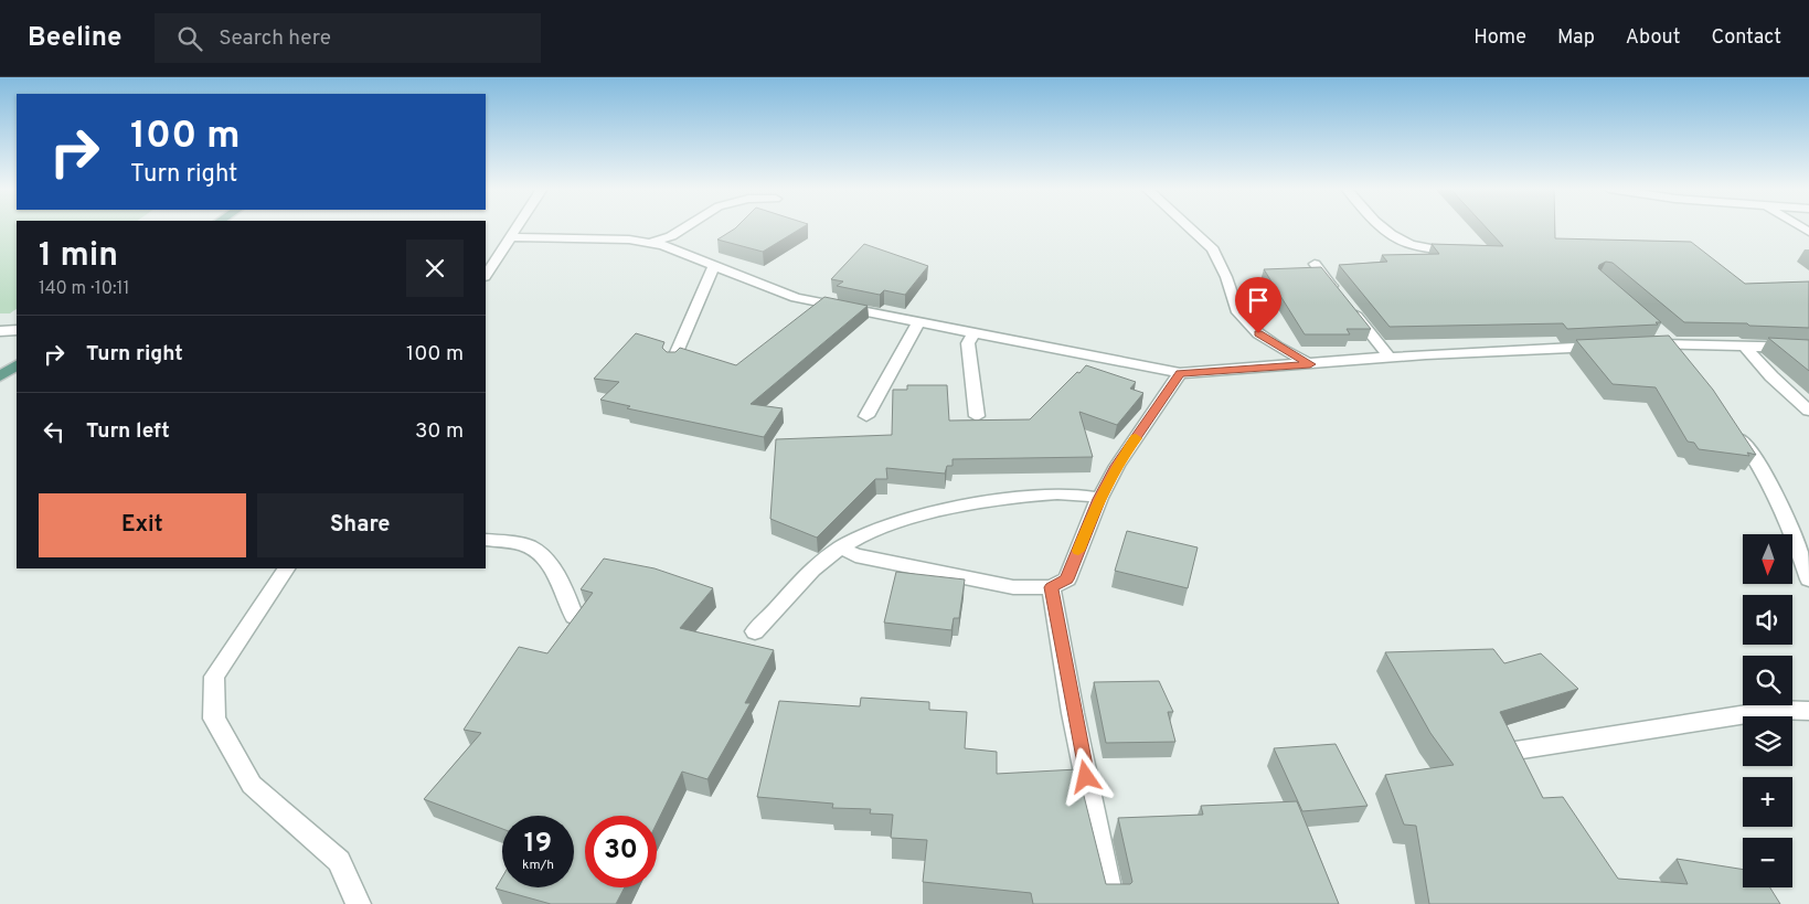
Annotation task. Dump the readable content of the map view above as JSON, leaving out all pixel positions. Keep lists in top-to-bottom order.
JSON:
{
  "north": "bottom",
  "page": {
    "header": "Beeline",
    "search": "Search here",
    "nav": [
      "Home",
      "Map",
      "About",
      "Contact"
    ],
    "turn": ["100 m", "Turn right"],
    "heading": ["1 min", "140 m · 10:11"],
    "list": [
      {
        "name": "Turn right",
        "value": "100 m"
      },
      {
        "name": "Turn left",
        "value": "30 m"
      }
    ],
    "buttons": ["Exit", "Share"],
    "map_buttons": ["+", "−"],
    "speed": "19 km/h",
    "limit": "30"
  }
}
